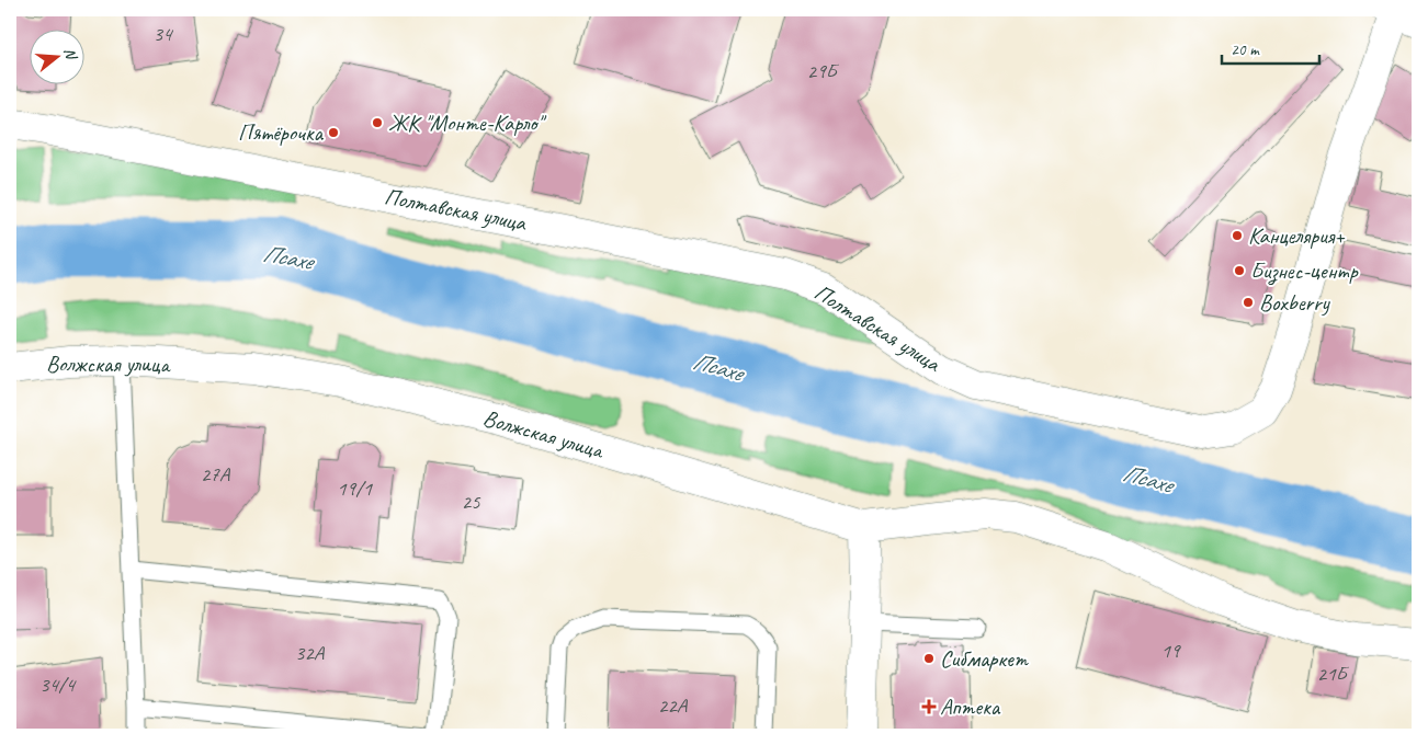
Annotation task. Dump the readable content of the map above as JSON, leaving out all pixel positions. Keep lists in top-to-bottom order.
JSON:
{
  "streets": {
    "street": ["Полтавская улица", "Волжская улица"]
  },
  "water": ["Псахе"],
  "places": {
    "other": [
      "ЖК \"Монте-Карло\"",
      "Пятёрочка",
      "Канцелярия+",
      "Бизнес-центр",
      "Boxberry",
      "Сибмаркет"
    ],
    "health": ["Аптека"]
  },
  "house_numbers": [
    "34",
    "29Б",
    "27А",
    "19/1",
    "25",
    "19",
    "32А",
    "21Б",
    "34/4",
    "22А"
  ],
  "scale_bar": "20 m",
  "north": "right"
}
